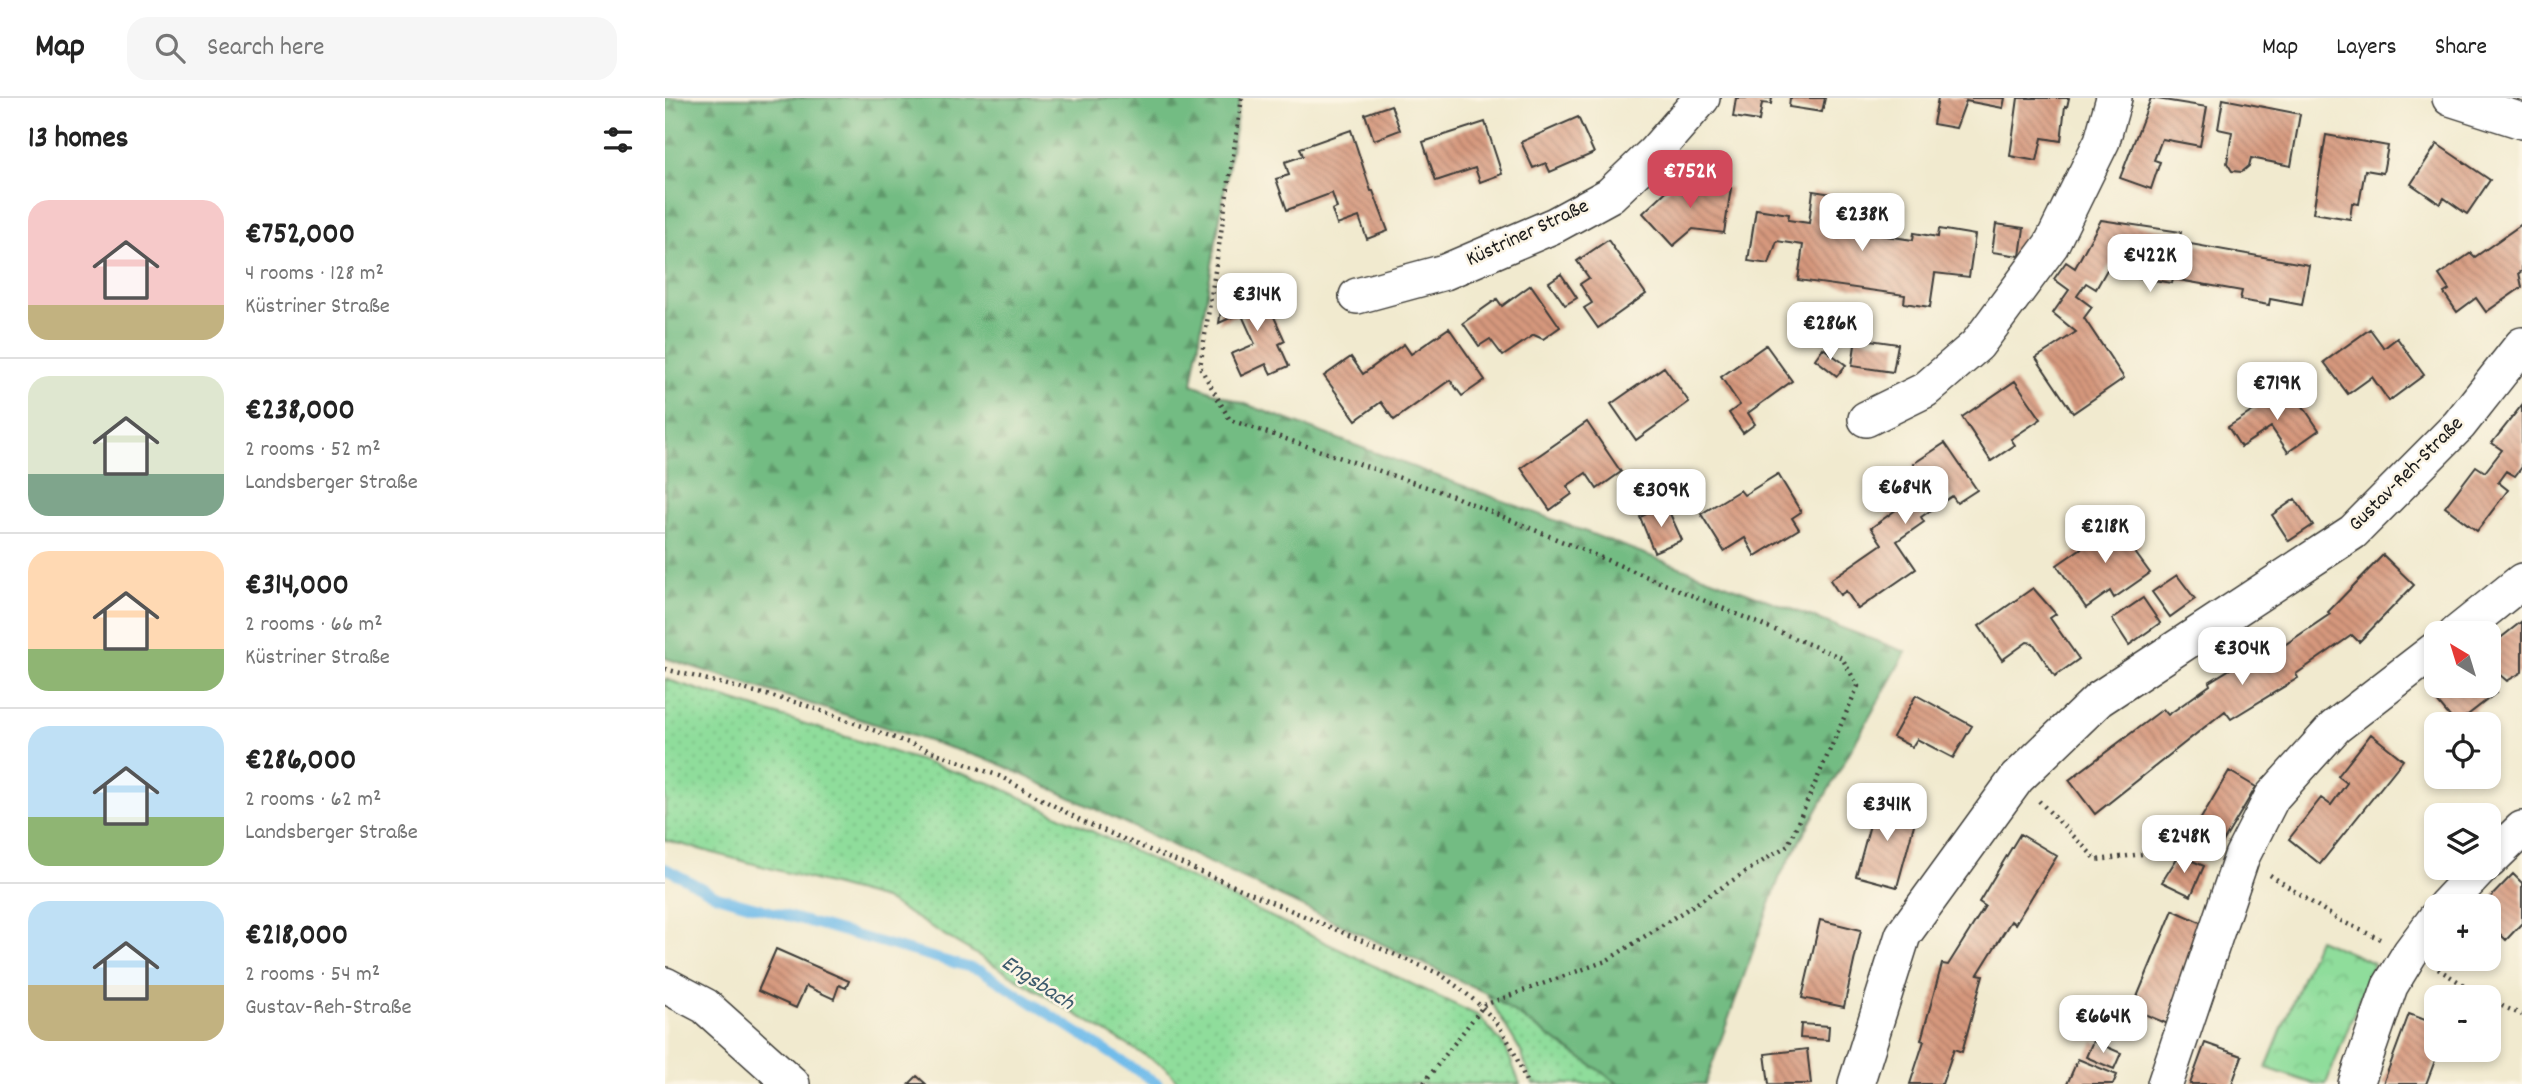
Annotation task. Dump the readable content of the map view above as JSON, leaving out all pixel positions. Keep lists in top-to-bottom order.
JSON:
{
  "streets": {
    "street": ["Küstriner Straße", "Gustav-Reh-Straße"]
  },
  "water": ["Engsbach"],
  "north": "top left",
  "page": {
    "header": "Map",
    "search": "Search here",
    "nav": ["Map", "Layers", "Share"],
    "heading": "13 homes",
    "price": [
      "€752K",
      "€238K",
      "€422K",
      "€314K",
      "€286K",
      "€719K",
      "€684K",
      "€309K",
      "€218K",
      "€304K",
      "€341K",
      "€248K",
      "€664K"
    ],
    "list": [
      {
        "name": "€752,000",
        "note": "4 rooms · 128 m² · Küstriner Straße"
      },
      {
        "name": "€238,000",
        "note": "2 rooms · 52 m² · Landsberger Straße"
      },
      {
        "name": "€314,000",
        "note": "2 rooms · 66 m² · Küstriner Straße"
      },
      {
        "name": "€286,000",
        "note": "2 rooms · 62 m² · Landsberger Straße"
      },
      {
        "name": "€218,000",
        "note": "2 rooms · 54 m² · Gustav-Reh-Straße"
      }
    ],
    "map_buttons": ["+", "−"]
  }
}
